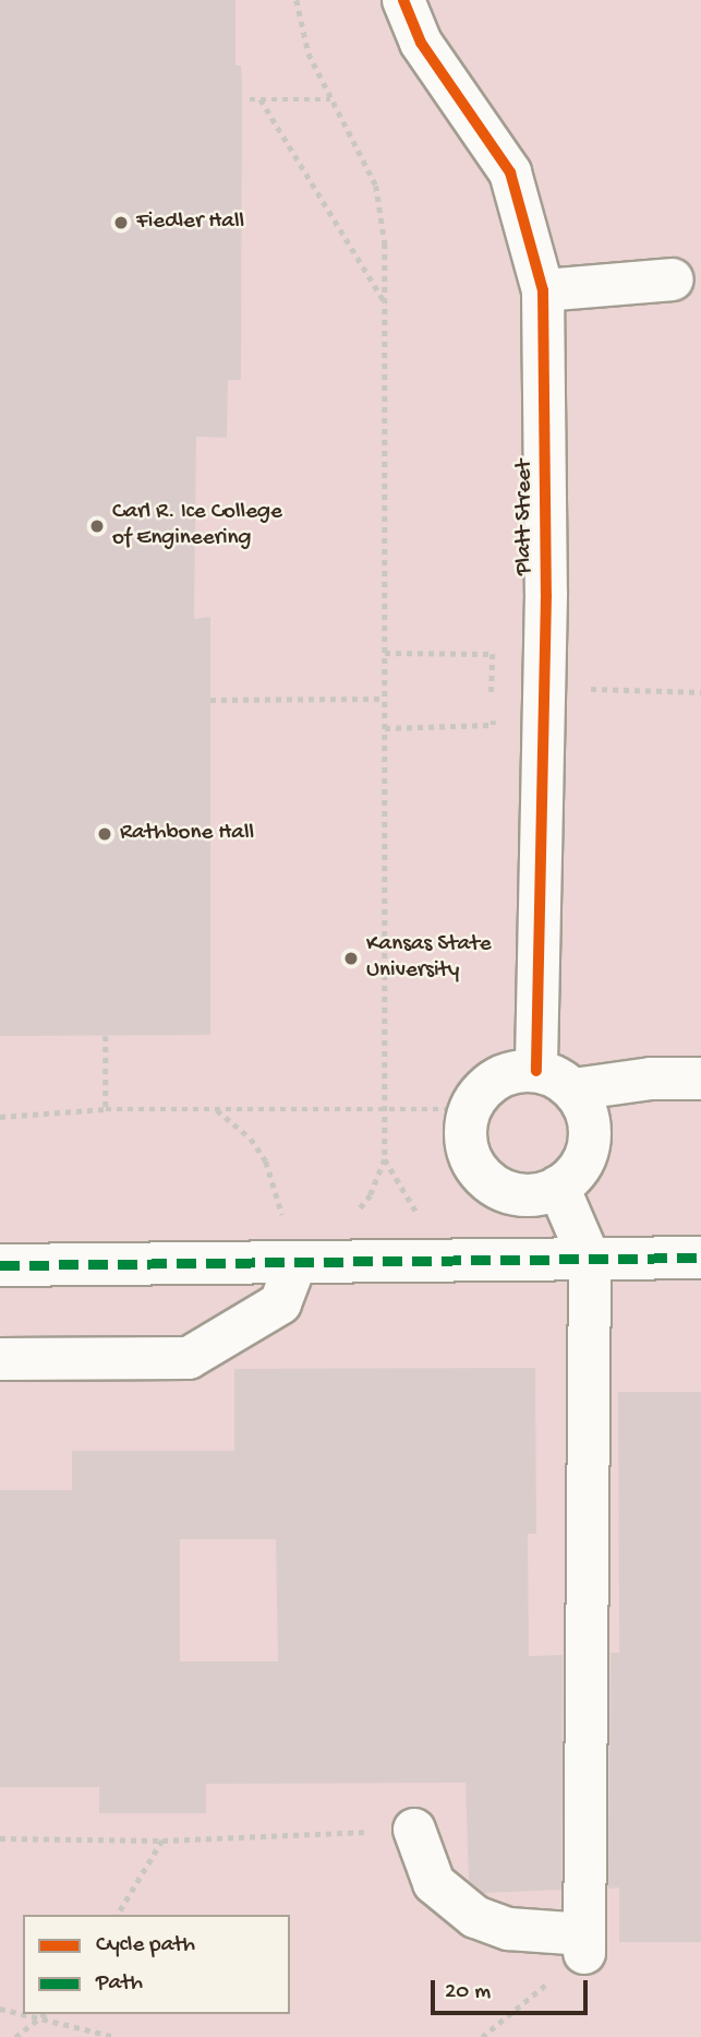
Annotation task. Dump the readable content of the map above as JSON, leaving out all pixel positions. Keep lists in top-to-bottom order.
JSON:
{
  "streets": {
    "street": ["Platt Street"]
  },
  "places": [
    "Fiedler Hall",
    "Carl R. Ice College of Engineering",
    "Rathbone Hall",
    "Kansas State University"
  ],
  "legend": ["Cycle path", "Path"],
  "scale_bar": "20 m"
}
